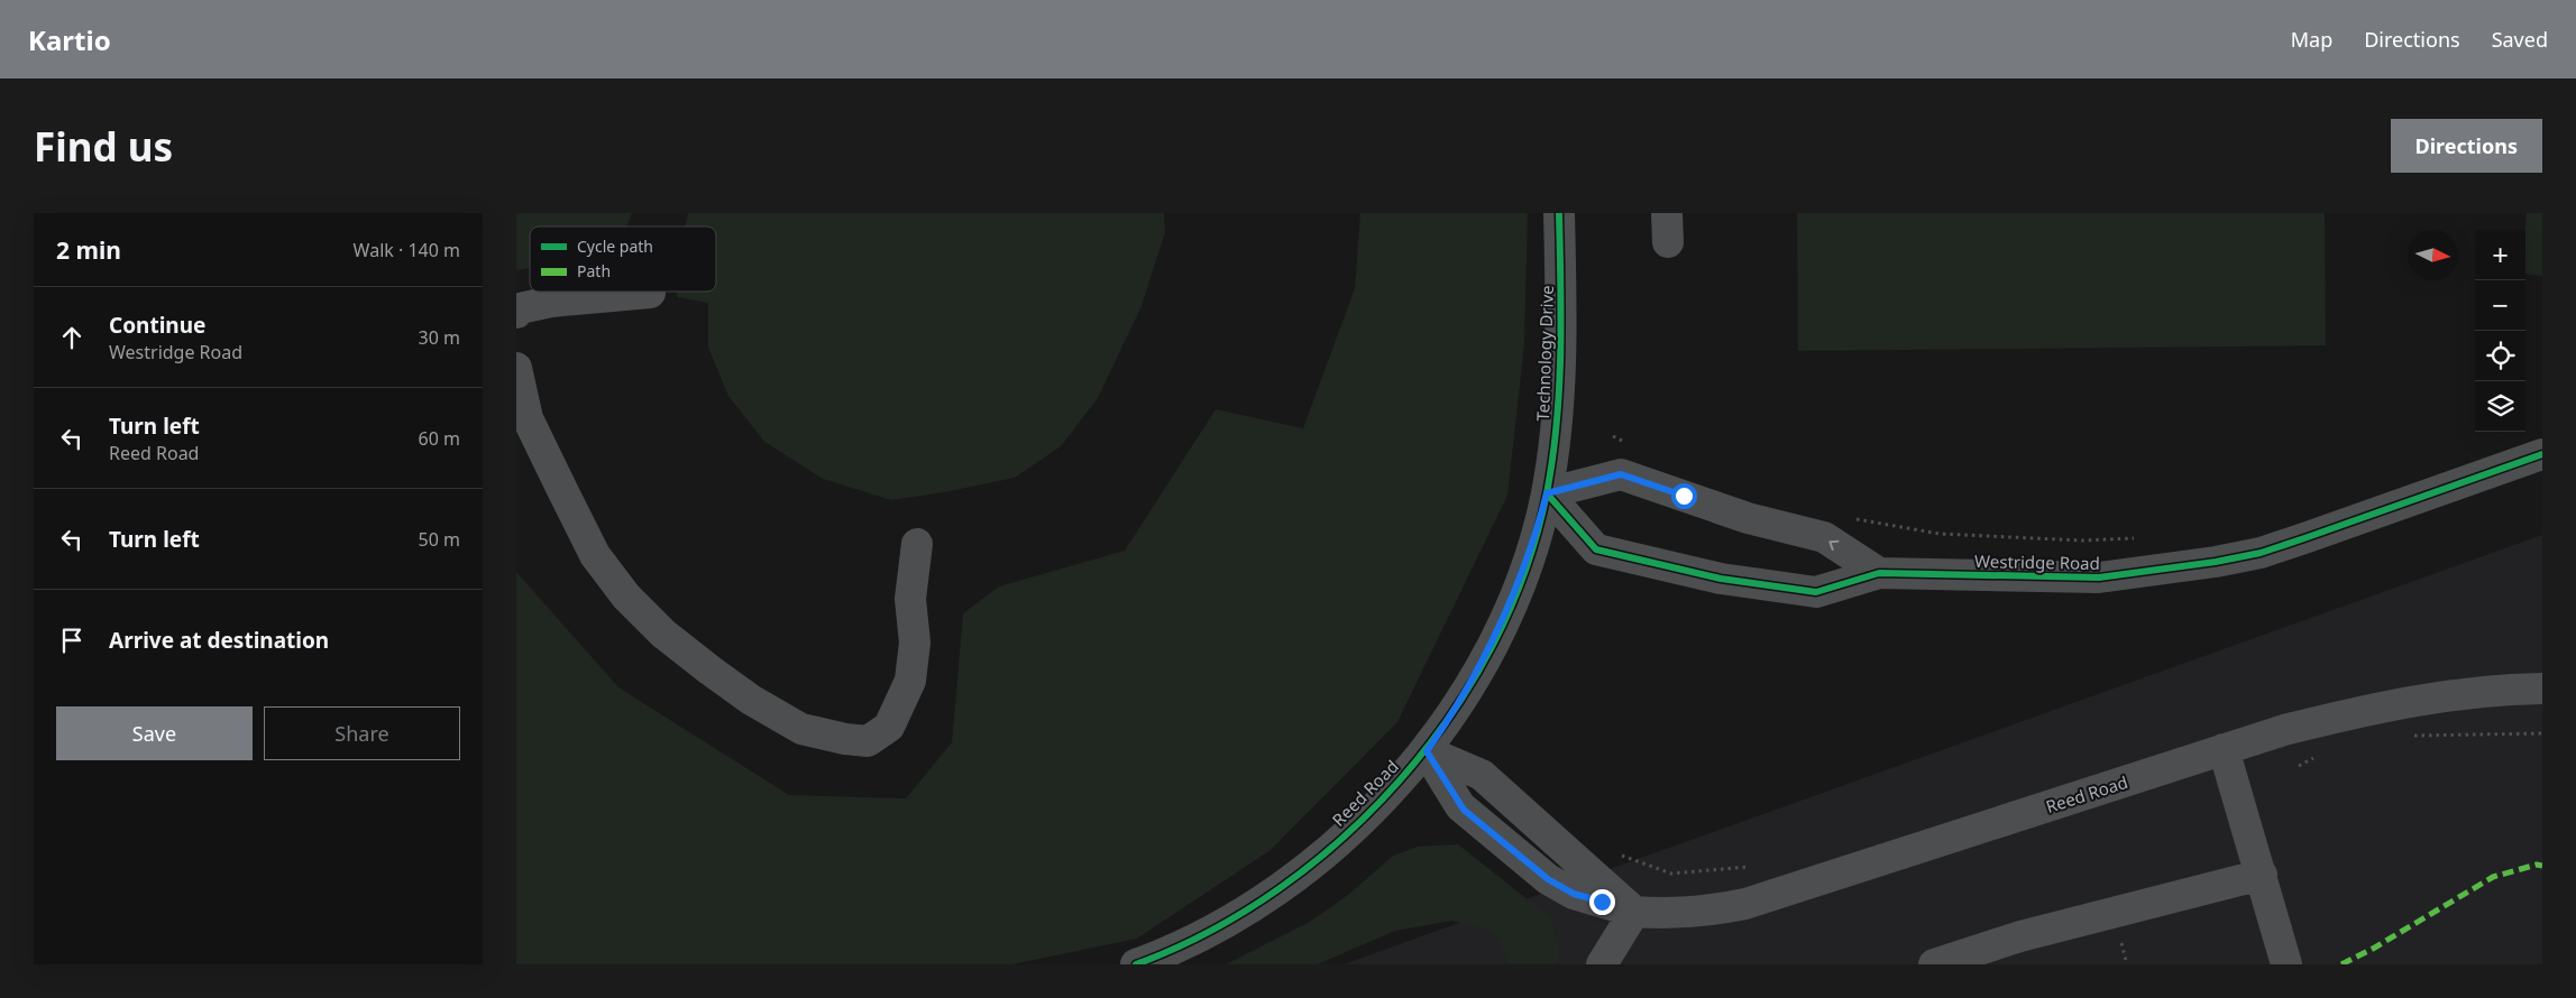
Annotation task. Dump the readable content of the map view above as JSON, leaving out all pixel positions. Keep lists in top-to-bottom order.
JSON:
{
  "streets": {
    "street": ["Technology Drive", "Westridge Road", "Reed Road"]
  },
  "crossings": [
    ["Technology Drive", "Westridge Road"],
    ["Technology Drive", "Reed Road"],
    ["Westridge Road", "Reed Road"]
  ],
  "legend": ["Cycle path", "Path"],
  "north": "right",
  "page": {
    "header": "Kartio",
    "nav": ["Map", "Directions", "Saved"],
    "buttons": [
      "Directions",
      ["Save", "Share"]
    ],
    "title": "Find us",
    "heading": ["2 min", "Walk · 140 m"],
    "map_buttons": ["+", "−"],
    "list": [
      ["Continue", "Westridge Road", "30 m"],
      ["Turn left", "Reed Road", "60 m"],
      ["Turn left", "50 m"],
      "Arrive at destination"
    ]
  }
}
